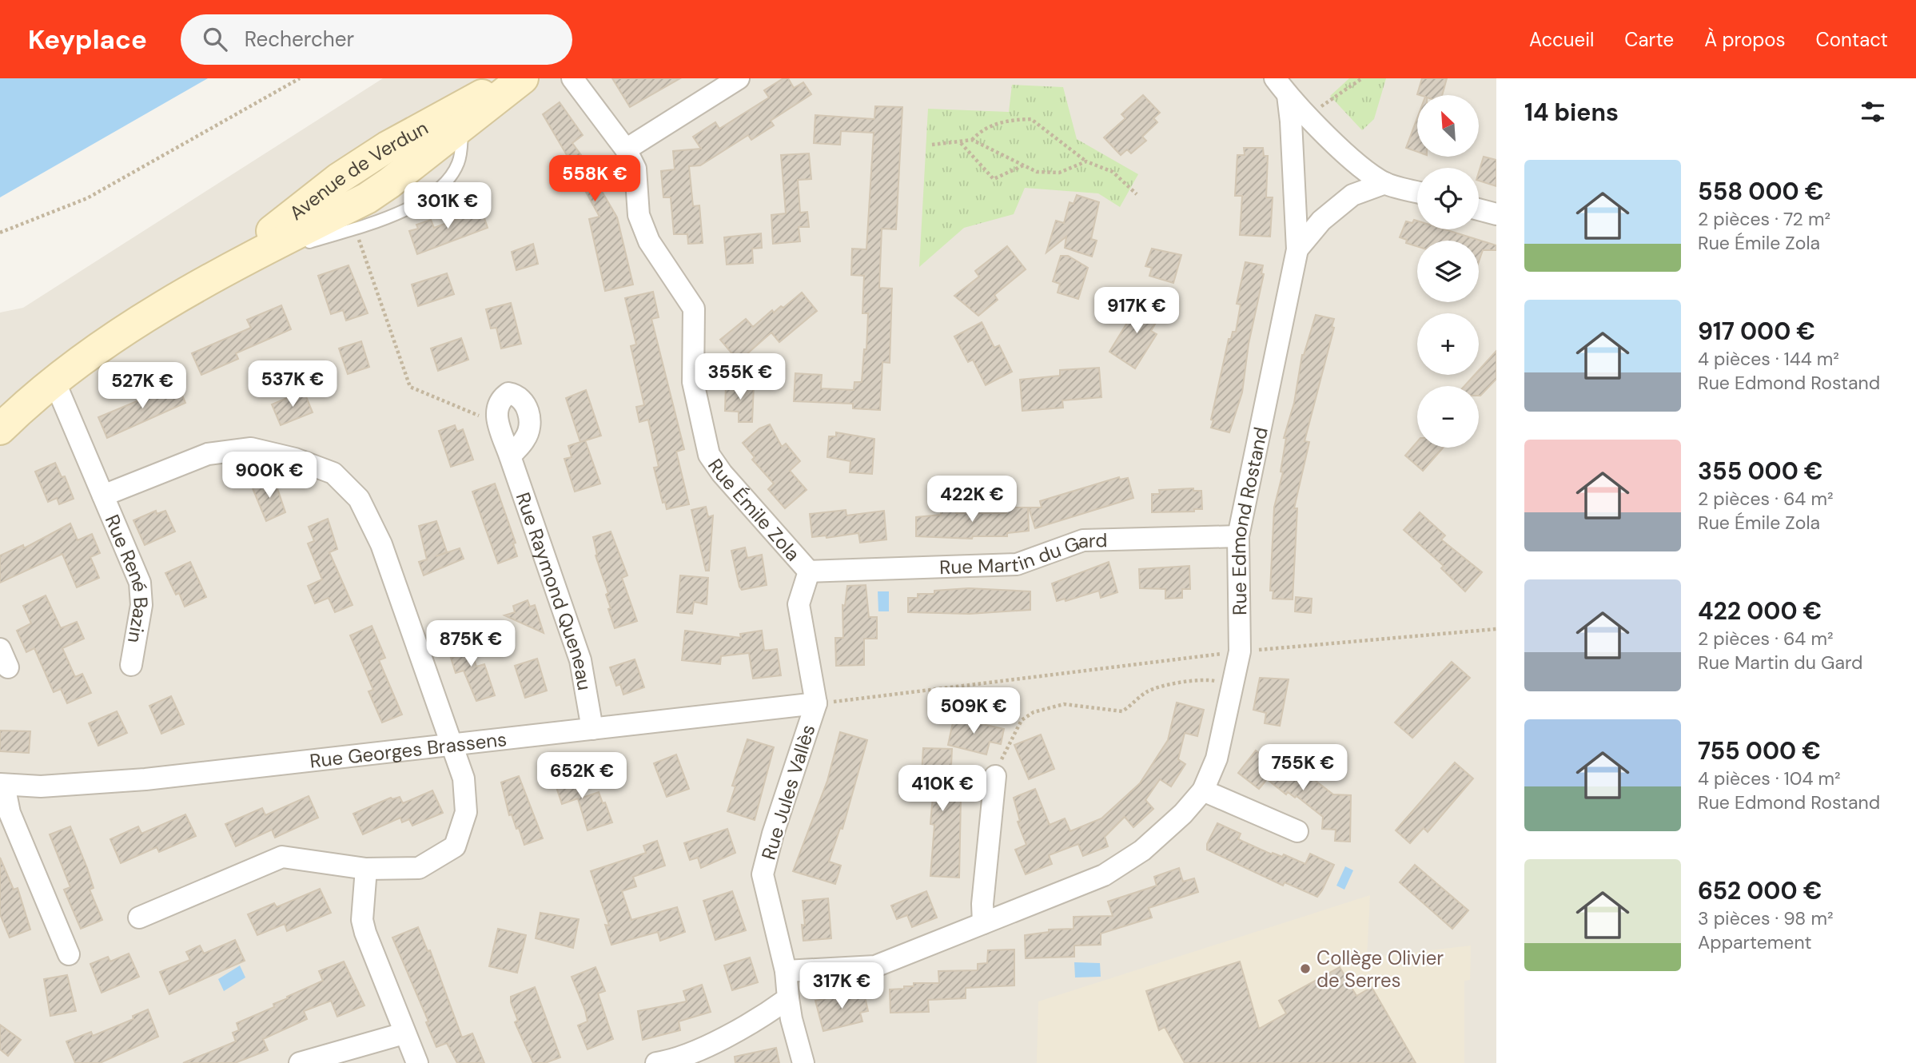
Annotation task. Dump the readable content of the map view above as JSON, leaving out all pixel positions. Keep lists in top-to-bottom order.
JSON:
{
  "streets": {
    "main road": ["Avenue de Verdun"],
    "street": [
      "Rue Émile Zola",
      "Rue Edmond Rostand",
      "Rue Martin du Gard",
      "Rue René Bazin",
      "Rue Raymond Queneau",
      "Rue Georges Brassens",
      "Rue Jules Vallès"
    ]
  },
  "crossings": [
    ["Avenue de Verdun", "Rue René Bazin"],
    ["Rue Émile Zola", "Rue Martin du Gard"],
    ["Rue Émile Zola", "Rue Georges Brassens"],
    ["Rue Émile Zola", "Rue Jules Vallès"],
    ["Rue Edmond Rostand", "Rue Martin du Gard"],
    ["Rue Edmond Rostand", "Rue Jules Vallès"],
    ["Rue René Bazin", "Rue Georges Brassens"],
    ["Rue Raymond Queneau", "Rue Georges Brassens"],
    ["Rue Georges Brassens", "Rue Jules Vallès"]
  ],
  "places": ["Collège Olivier de Serres"],
  "north": "top left",
  "page": {
    "header": "Keyplace",
    "search": "Rechercher",
    "nav": [
      "Accueil",
      "Carte",
      "À propos",
      "Contact"
    ],
    "heading": "14 biens",
    "map_buttons": ["+", "−"],
    "list": [
      {
        "name": "558 000 €",
        "note": "2 pièces · 72 m² · Rue Émile Zola"
      },
      {
        "name": "917 000 €",
        "note": "4 pièces · 144 m² · Rue Edmond Rostand"
      },
      {
        "name": "355 000 €",
        "note": "2 pièces · 64 m² · Rue Émile Zola"
      },
      {
        "name": "422 000 €",
        "note": "2 pièces · 64 m² · Rue Martin du Gard"
      },
      {
        "name": "755 000 €",
        "note": "4 pièces · 104 m² · Rue Edmond Rostand"
      },
      {
        "name": "652 000 €",
        "note": "3 pièces · 98 m² · Appartement"
      }
    ],
    "price": [
      "558K €",
      "301K €",
      "917K €",
      "355K €",
      "537K €",
      "527K €",
      "900K €",
      "422K €",
      "875K €",
      "509K €",
      "755K €",
      "652K €",
      "410K €",
      "317K €"
    ]
  }
}
